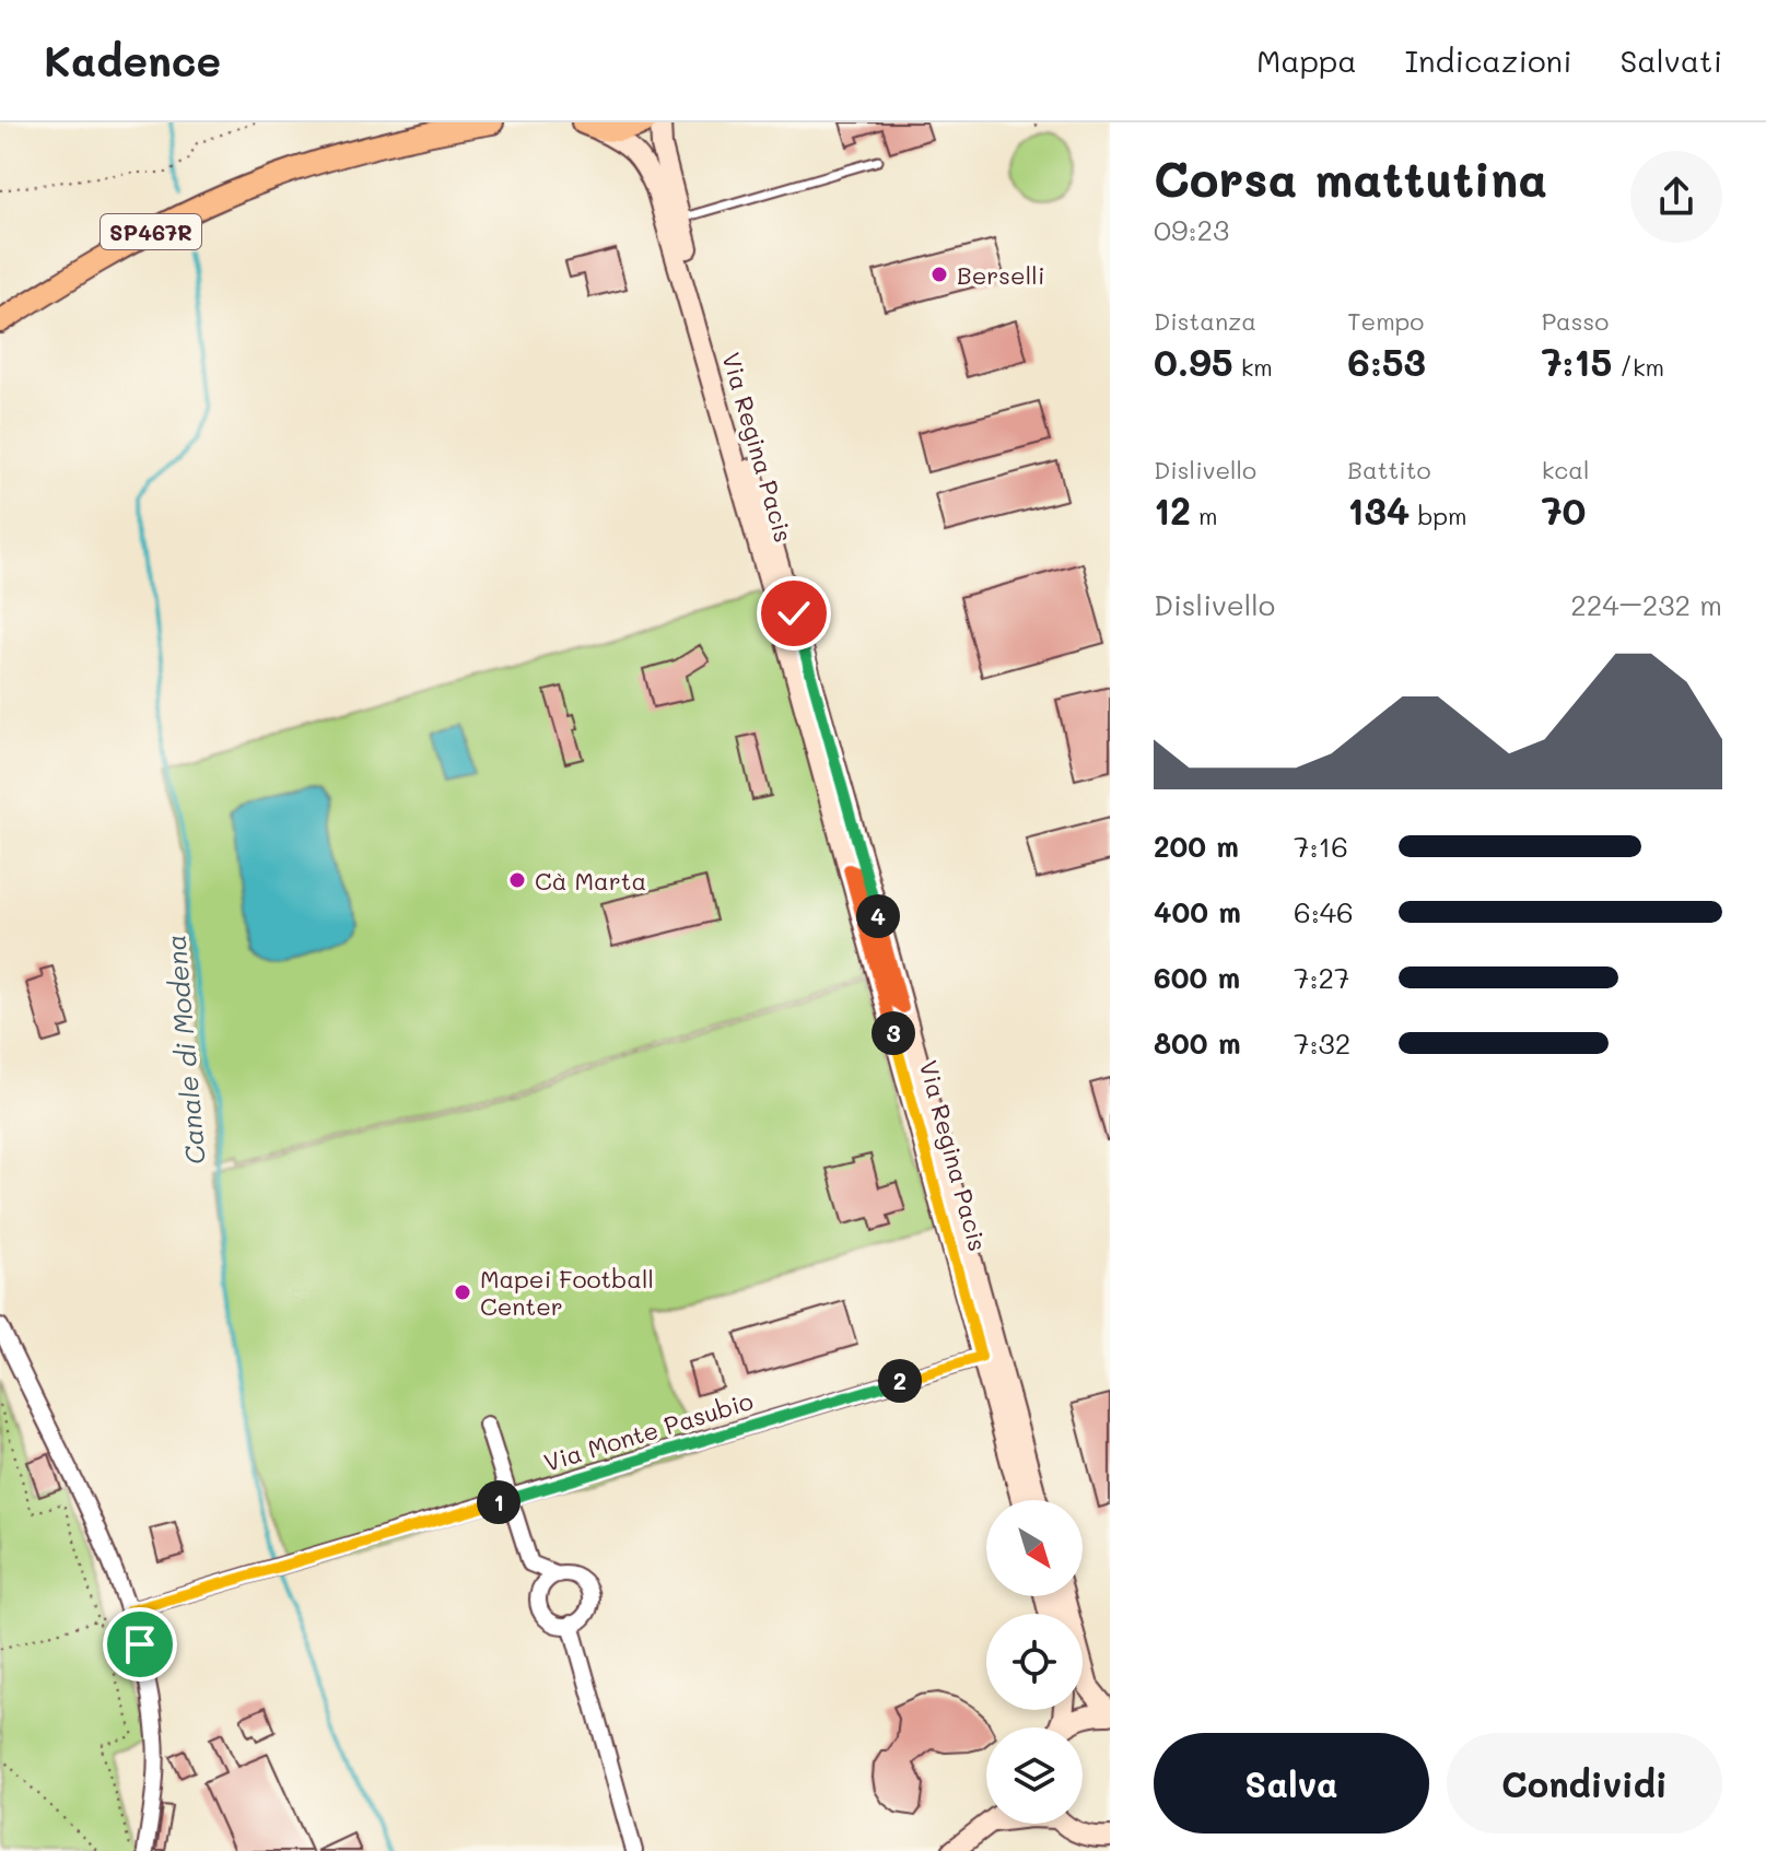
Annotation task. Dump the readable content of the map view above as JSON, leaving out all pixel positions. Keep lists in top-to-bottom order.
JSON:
{
  "streets": {
    "main road": ["SP467R"],
    "street": ["Via Regina Pacis", "Via Monte Pasubio"]
  },
  "crossings": [
    ["Via Regina Pacis", "Via Monte Pasubio"]
  ],
  "water": ["Canale di Modena"],
  "places": ["Berselli", "Cà Marta", "Mapei Football Center"],
  "north": "bottom right",
  "page": {
    "header": "Kadence",
    "nav": ["Mappa", "Indicazioni", "Salvati"],
    "heading": ["Corsa mattutina", "09:23"],
    "stats": [
      ["Distanza", "0.95 km"],
      ["Tempo", "6:53"],
      ["Passo", "7:15 /km"],
      ["Dislivello", "12 m"],
      ["Battito", "134 bpm"],
      ["kcal", "70"]
    ],
    "chart": ["Dislivello", "224–232 m"],
    "list": [
      {
        "name": "200 m",
        "note": "7:16"
      },
      {
        "name": "400 m",
        "note": "6:46"
      },
      {
        "name": "600 m",
        "note": "7:27"
      },
      {
        "name": "800 m",
        "note": "7:32"
      }
    ],
    "pins": [
      "4",
      "3",
      "2",
      "1"
    ],
    "buttons": ["Salva", "Condividi"]
  }
}
